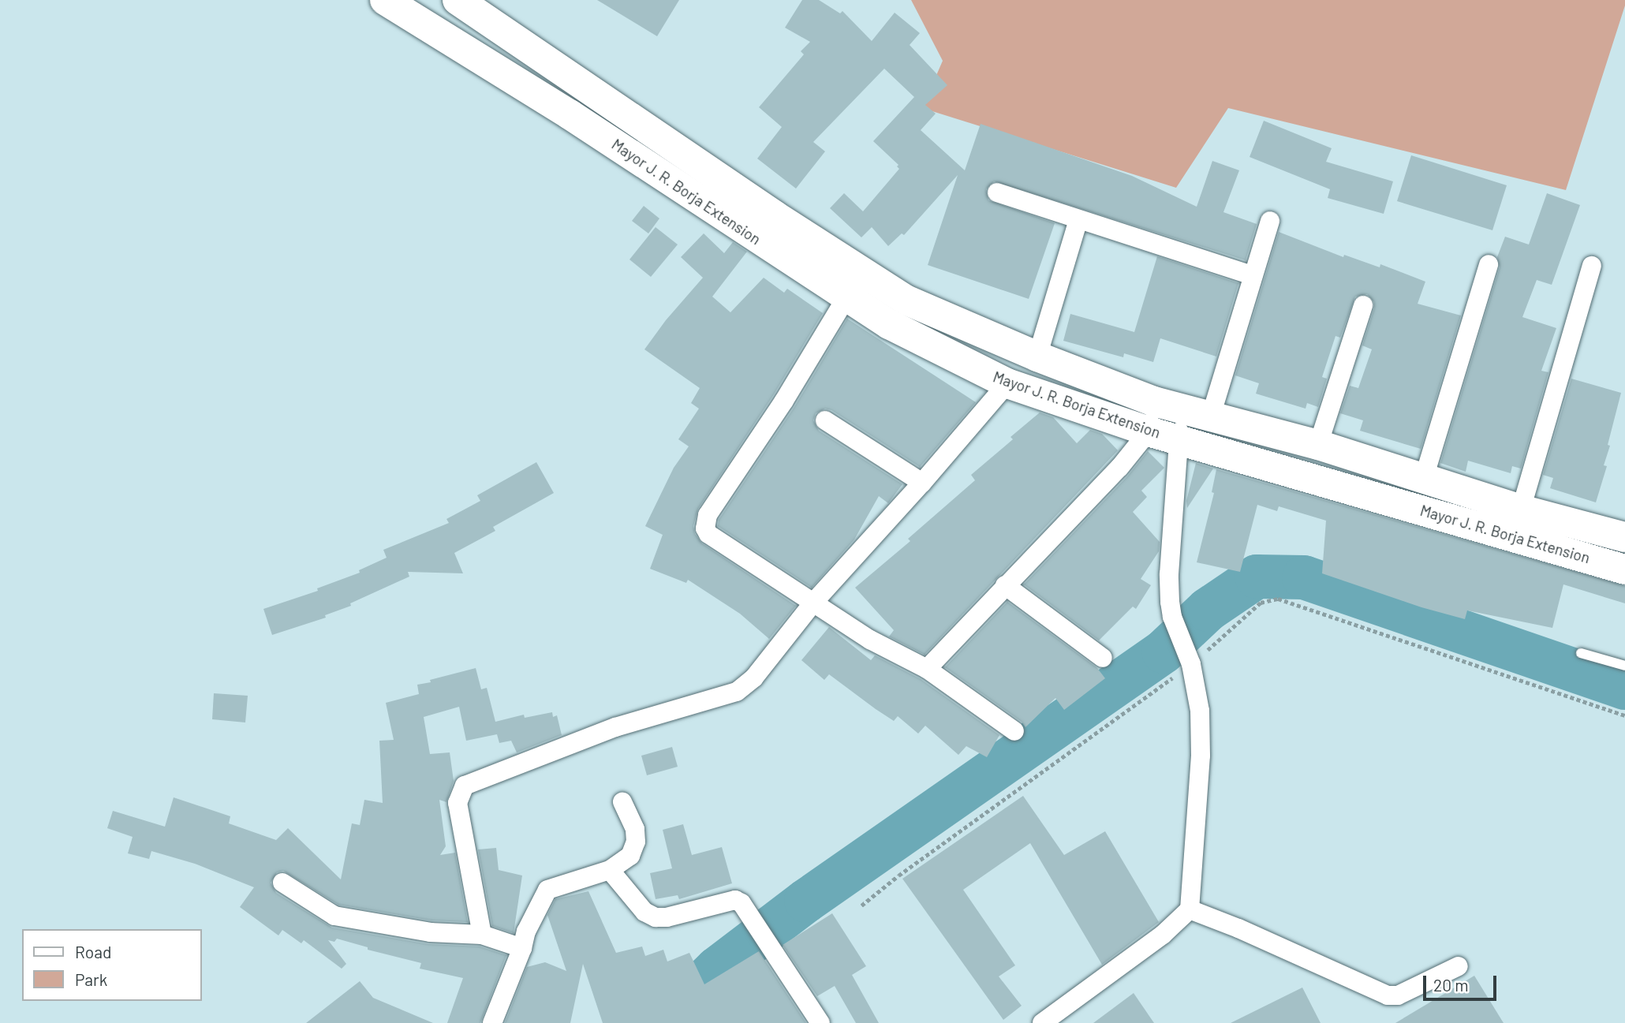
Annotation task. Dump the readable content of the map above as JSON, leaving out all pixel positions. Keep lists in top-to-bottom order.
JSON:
{
  "streets": {
    "main road": ["Mayor J. R. Borja Extension"]
  },
  "legend": ["Road", "Park"],
  "scale_bar": "20 m"
}
